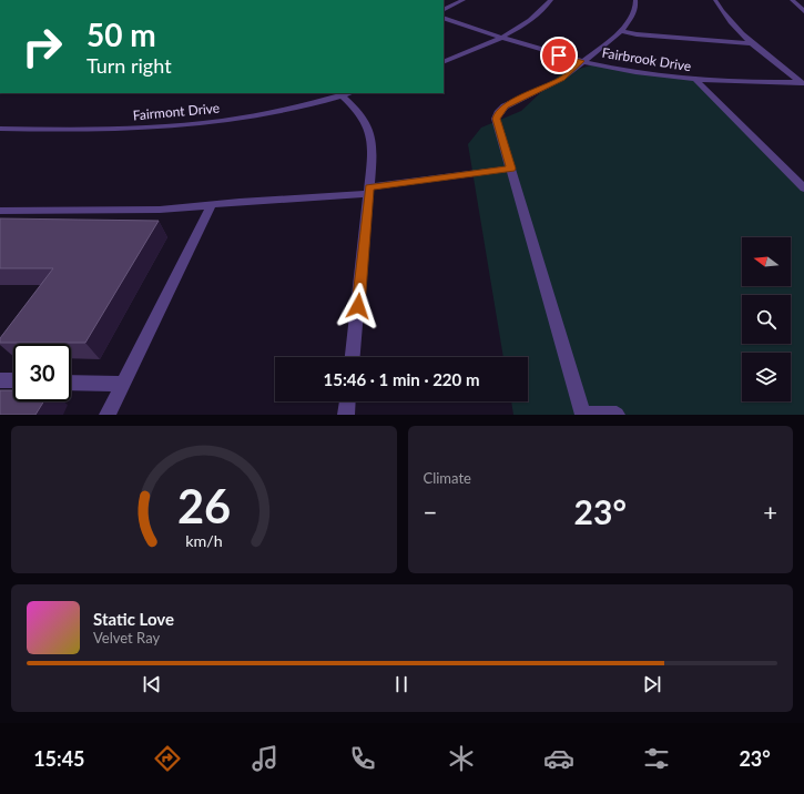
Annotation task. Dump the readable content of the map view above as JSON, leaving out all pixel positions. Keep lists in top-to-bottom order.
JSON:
{
  "streets": {
    "street": ["Fairbrook Drive", "Fairmont Drive"]
  },
  "north": "left",
  "page": {
    "turn": ["50 m", "Turn right"],
    "limit": "30",
    "trip": "15:46 · 1 min · 220 m",
    "tile": "Climate",
    "heat": ["−", "23°", "+"],
    "song": ["Static Love", "Velvet Ray"],
    "tabs": ["15:45", "23°"],
    "gauge": ["26", "km/h"]
  }
}
